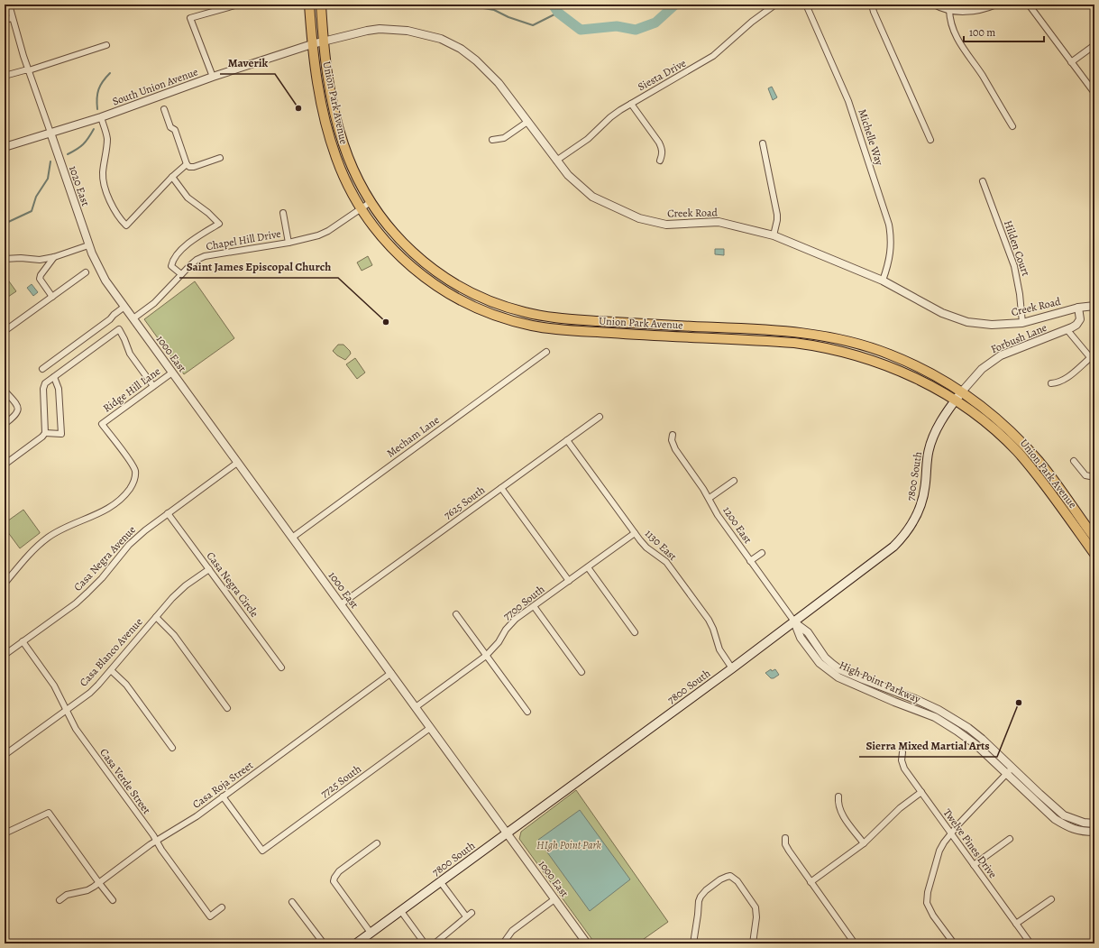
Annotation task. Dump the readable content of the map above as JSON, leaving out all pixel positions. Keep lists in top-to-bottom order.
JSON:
{
  "streets": {
    "main road": ["Union Park Avenue", "7800 South"],
    "street": [
      "Siesta Drive",
      "South Union Avenue",
      "Michelle Way",
      "1020 East",
      "Creek Road",
      "Chapel Hill Drive",
      "Hilden Court",
      "Forbush Lane",
      "1000 East",
      "Ridge Hill Lane",
      "Mecham Lane",
      "7625 South",
      "1200 East",
      "1130 East",
      "Casa Negra Avenue",
      "Casa Negra Circle",
      "7700 South",
      "Casa Blanco Avenue",
      "High Point Parkway",
      "Casa Verde Street",
      "7725 South",
      "Casa Roja Street",
      "Twelve Pines Drive"
    ]
  },
  "crossings": [
    ["Siesta Drive", "Creek Road"],
    ["South Union Avenue", "Union Park Avenue"],
    ["South Union Avenue", "1020 East"],
    ["South Union Avenue", "Creek Road"],
    ["Union Park Avenue", "Creek Road"],
    ["Union Park Avenue", "Chapel Hill Drive"],
    ["Union Park Avenue", "Forbush Lane"],
    ["Union Park Avenue", "7800 South"],
    ["Michelle Way", "Creek Road"],
    ["1020 East", "1000 East"],
    ["Creek Road", "Hilden Court"],
    ["Creek Road", "Forbush Lane"],
    ["Chapel Hill Drive", "1000 East"],
    ["Forbush Lane", "7800 South"],
    ["1000 East", "Ridge Hill Lane"],
    ["1000 East", "Mecham Lane"],
    ["1000 East", "7800 South"],
    ["1000 East", "7625 South"],
    ["1000 East", "Casa Negra Avenue"],
    ["1000 East", "7700 South"],
    ["1000 East", "7725 South"],
    ["1000 East", "Casa Roja Street"],
    ["7800 South", "1200 East"],
    ["7800 South", "1130 East"],
    ["7800 South", "High Point Parkway"],
    ["7625 South", "1130 East"],
    ["1200 East", "High Point Parkway"],
    ["1130 East", "7700 South"],
    ["Casa Negra Avenue", "Casa Negra Circle"],
    ["Casa Negra Avenue", "Casa Verde Street"],
    ["Casa Negra Circle", "Casa Blanco Avenue"],
    ["Casa Blanco Avenue", "Casa Verde Street"],
    ["Casa Verde Street", "Casa Roja Street"],
    ["7725 South", "Casa Roja Street"]
  ],
  "parks": ["HIgh Point Park"],
  "places": ["Maverik", "Saint James Episcopal Church", "Sierra Mixed Martial Arts"],
  "scale_bar": "100 m"
}
